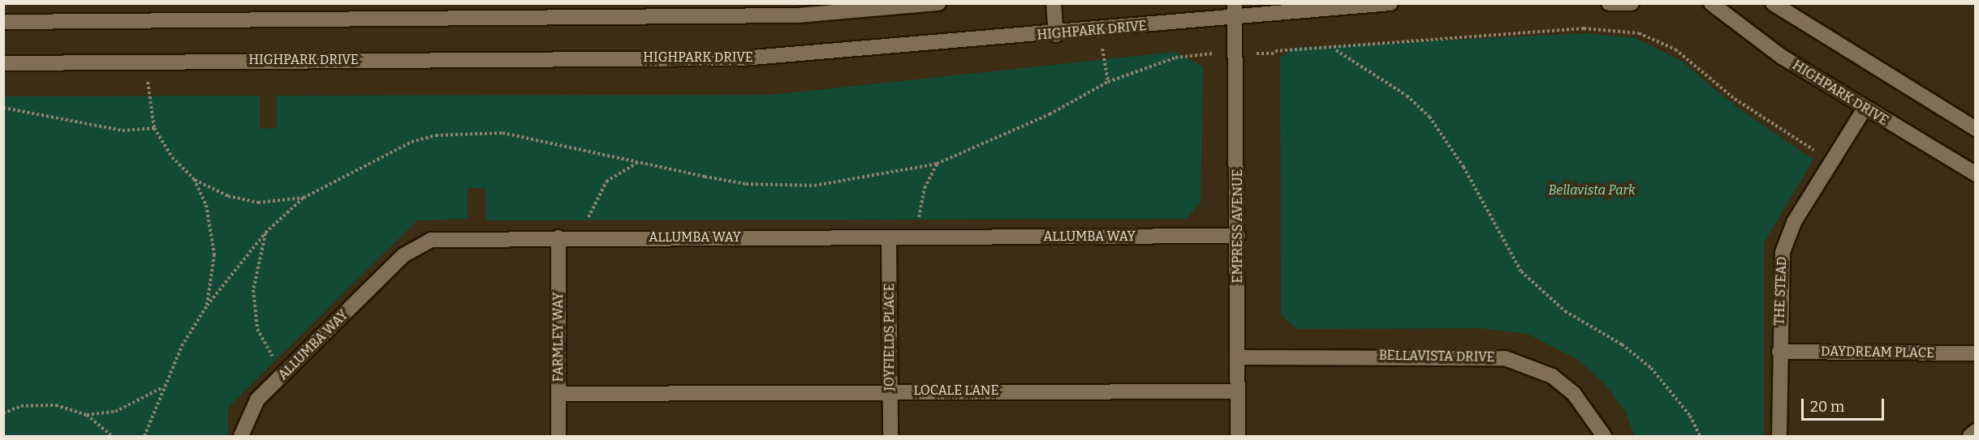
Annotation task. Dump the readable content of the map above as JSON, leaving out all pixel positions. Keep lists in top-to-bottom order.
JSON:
{
  "streets": {
    "street": [
      "HIGHPARK DRIVE",
      "EMPRESS AVENUE",
      "ALLUMBA WAY",
      "THE STEAD",
      "FARMLEY WAY",
      "JOYFIELDS PLACE",
      "DAYDREAM PLACE",
      "BELLAVISTA DRIVE",
      "LOCALE LANE"
    ]
  },
  "crossings": [
    ["HIGHPARK DRIVE", "EMPRESS AVENUE"],
    ["HIGHPARK DRIVE", "THE STEAD"],
    ["EMPRESS AVENUE", "ALLUMBA WAY"],
    ["EMPRESS AVENUE", "BELLAVISTA DRIVE"],
    ["EMPRESS AVENUE", "LOCALE LANE"],
    ["ALLUMBA WAY", "FARMLEY WAY"],
    ["ALLUMBA WAY", "JOYFIELDS PLACE"],
    ["THE STEAD", "DAYDREAM PLACE"],
    ["FARMLEY WAY", "LOCALE LANE"],
    ["JOYFIELDS PLACE", "LOCALE LANE"]
  ],
  "parks": ["Bellavista Park"],
  "scale_bar": "20 m"
}
